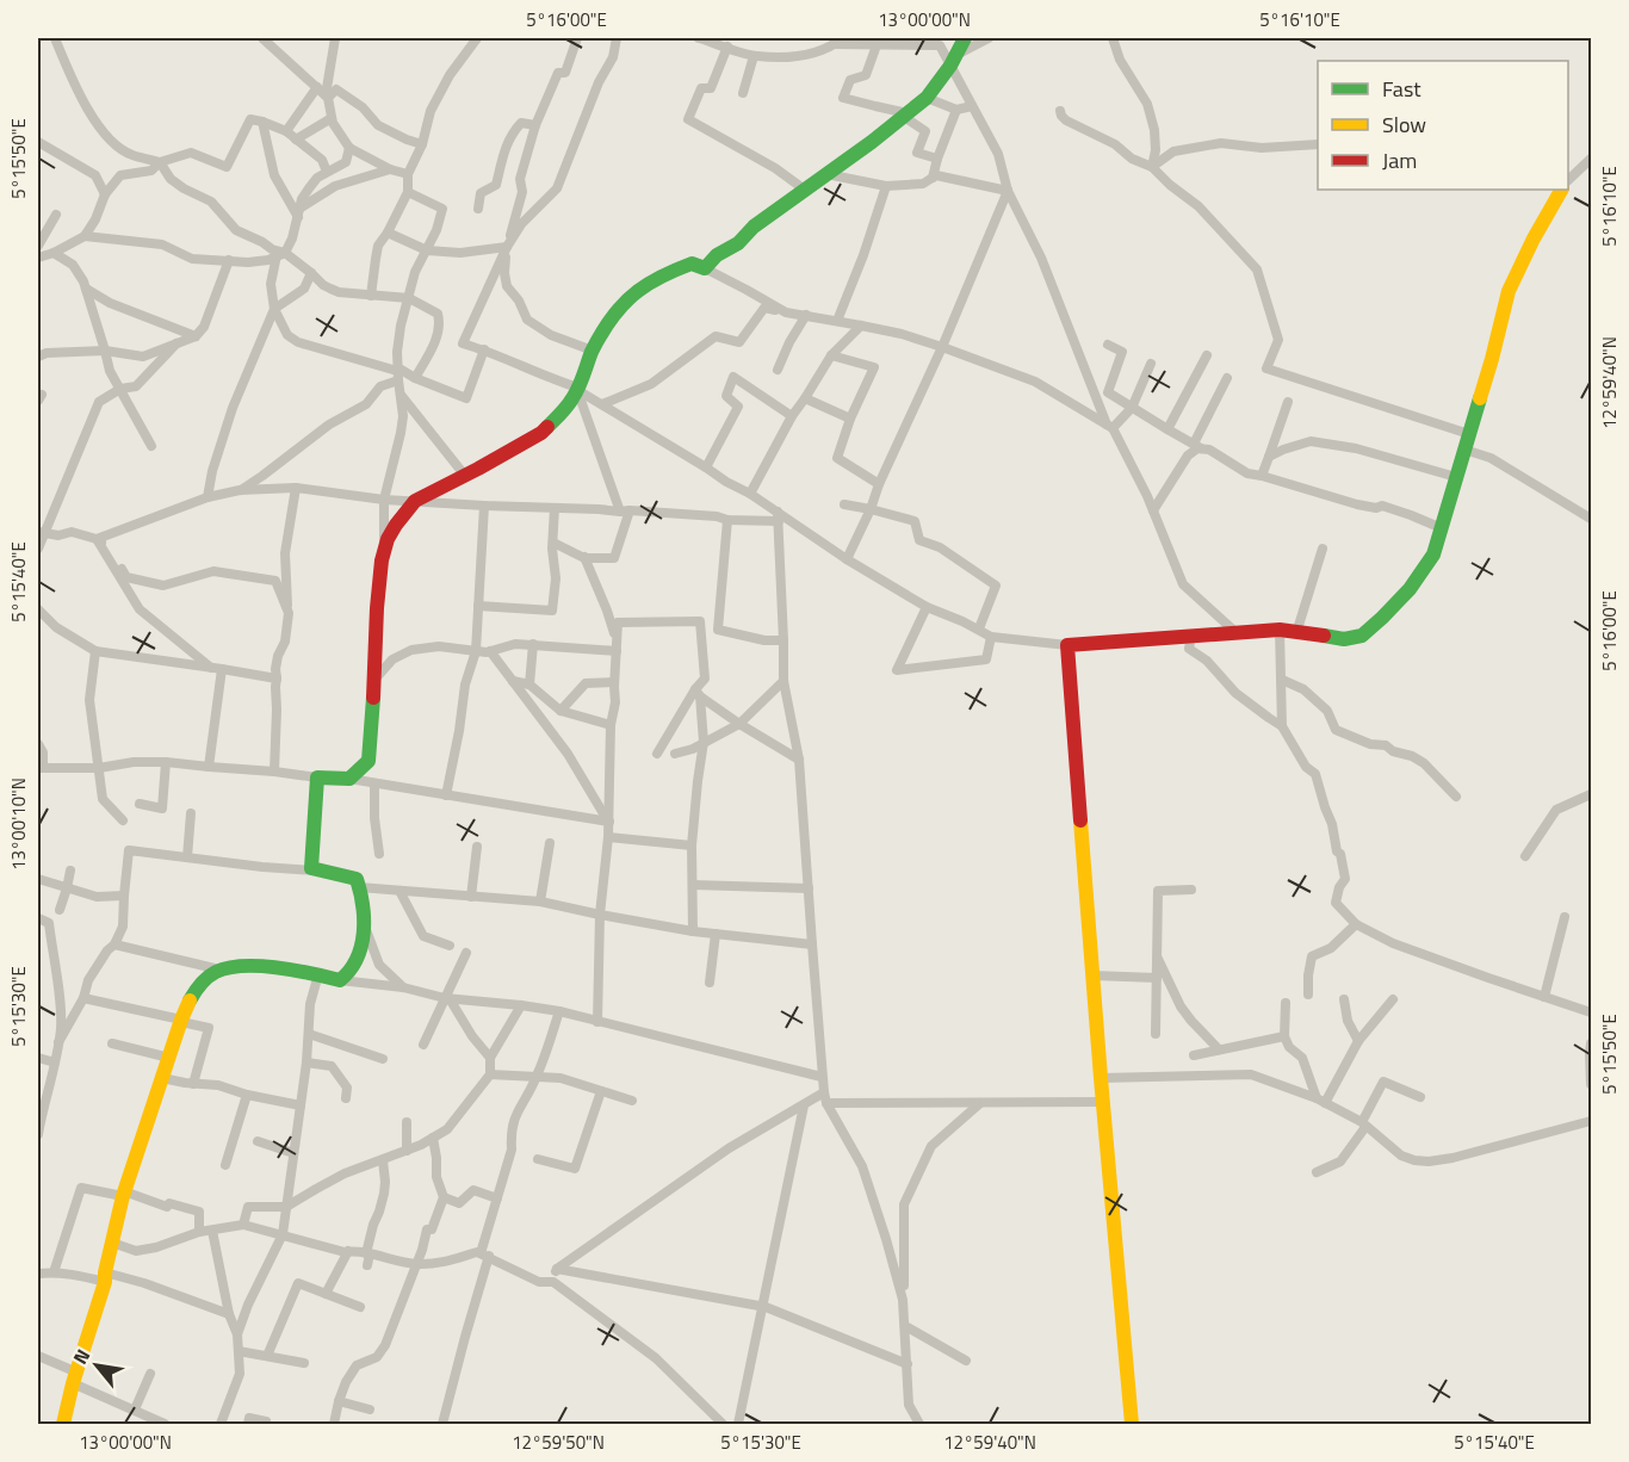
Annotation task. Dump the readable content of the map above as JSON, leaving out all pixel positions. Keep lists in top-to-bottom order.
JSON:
{
  "legend": ["Fast", "Slow", "Jam"],
  "north": "top left",
  "coordinates": [
    "5°16'00\"E",
    "13°00'00\"N",
    "5°16'10\"E",
    "5°15'50\"E",
    "12°59'40\"N",
    "5°15'40\"E",
    "13°00'10\"N",
    "5°15'30\"E",
    "12°59'50\"N"
  ]
}
